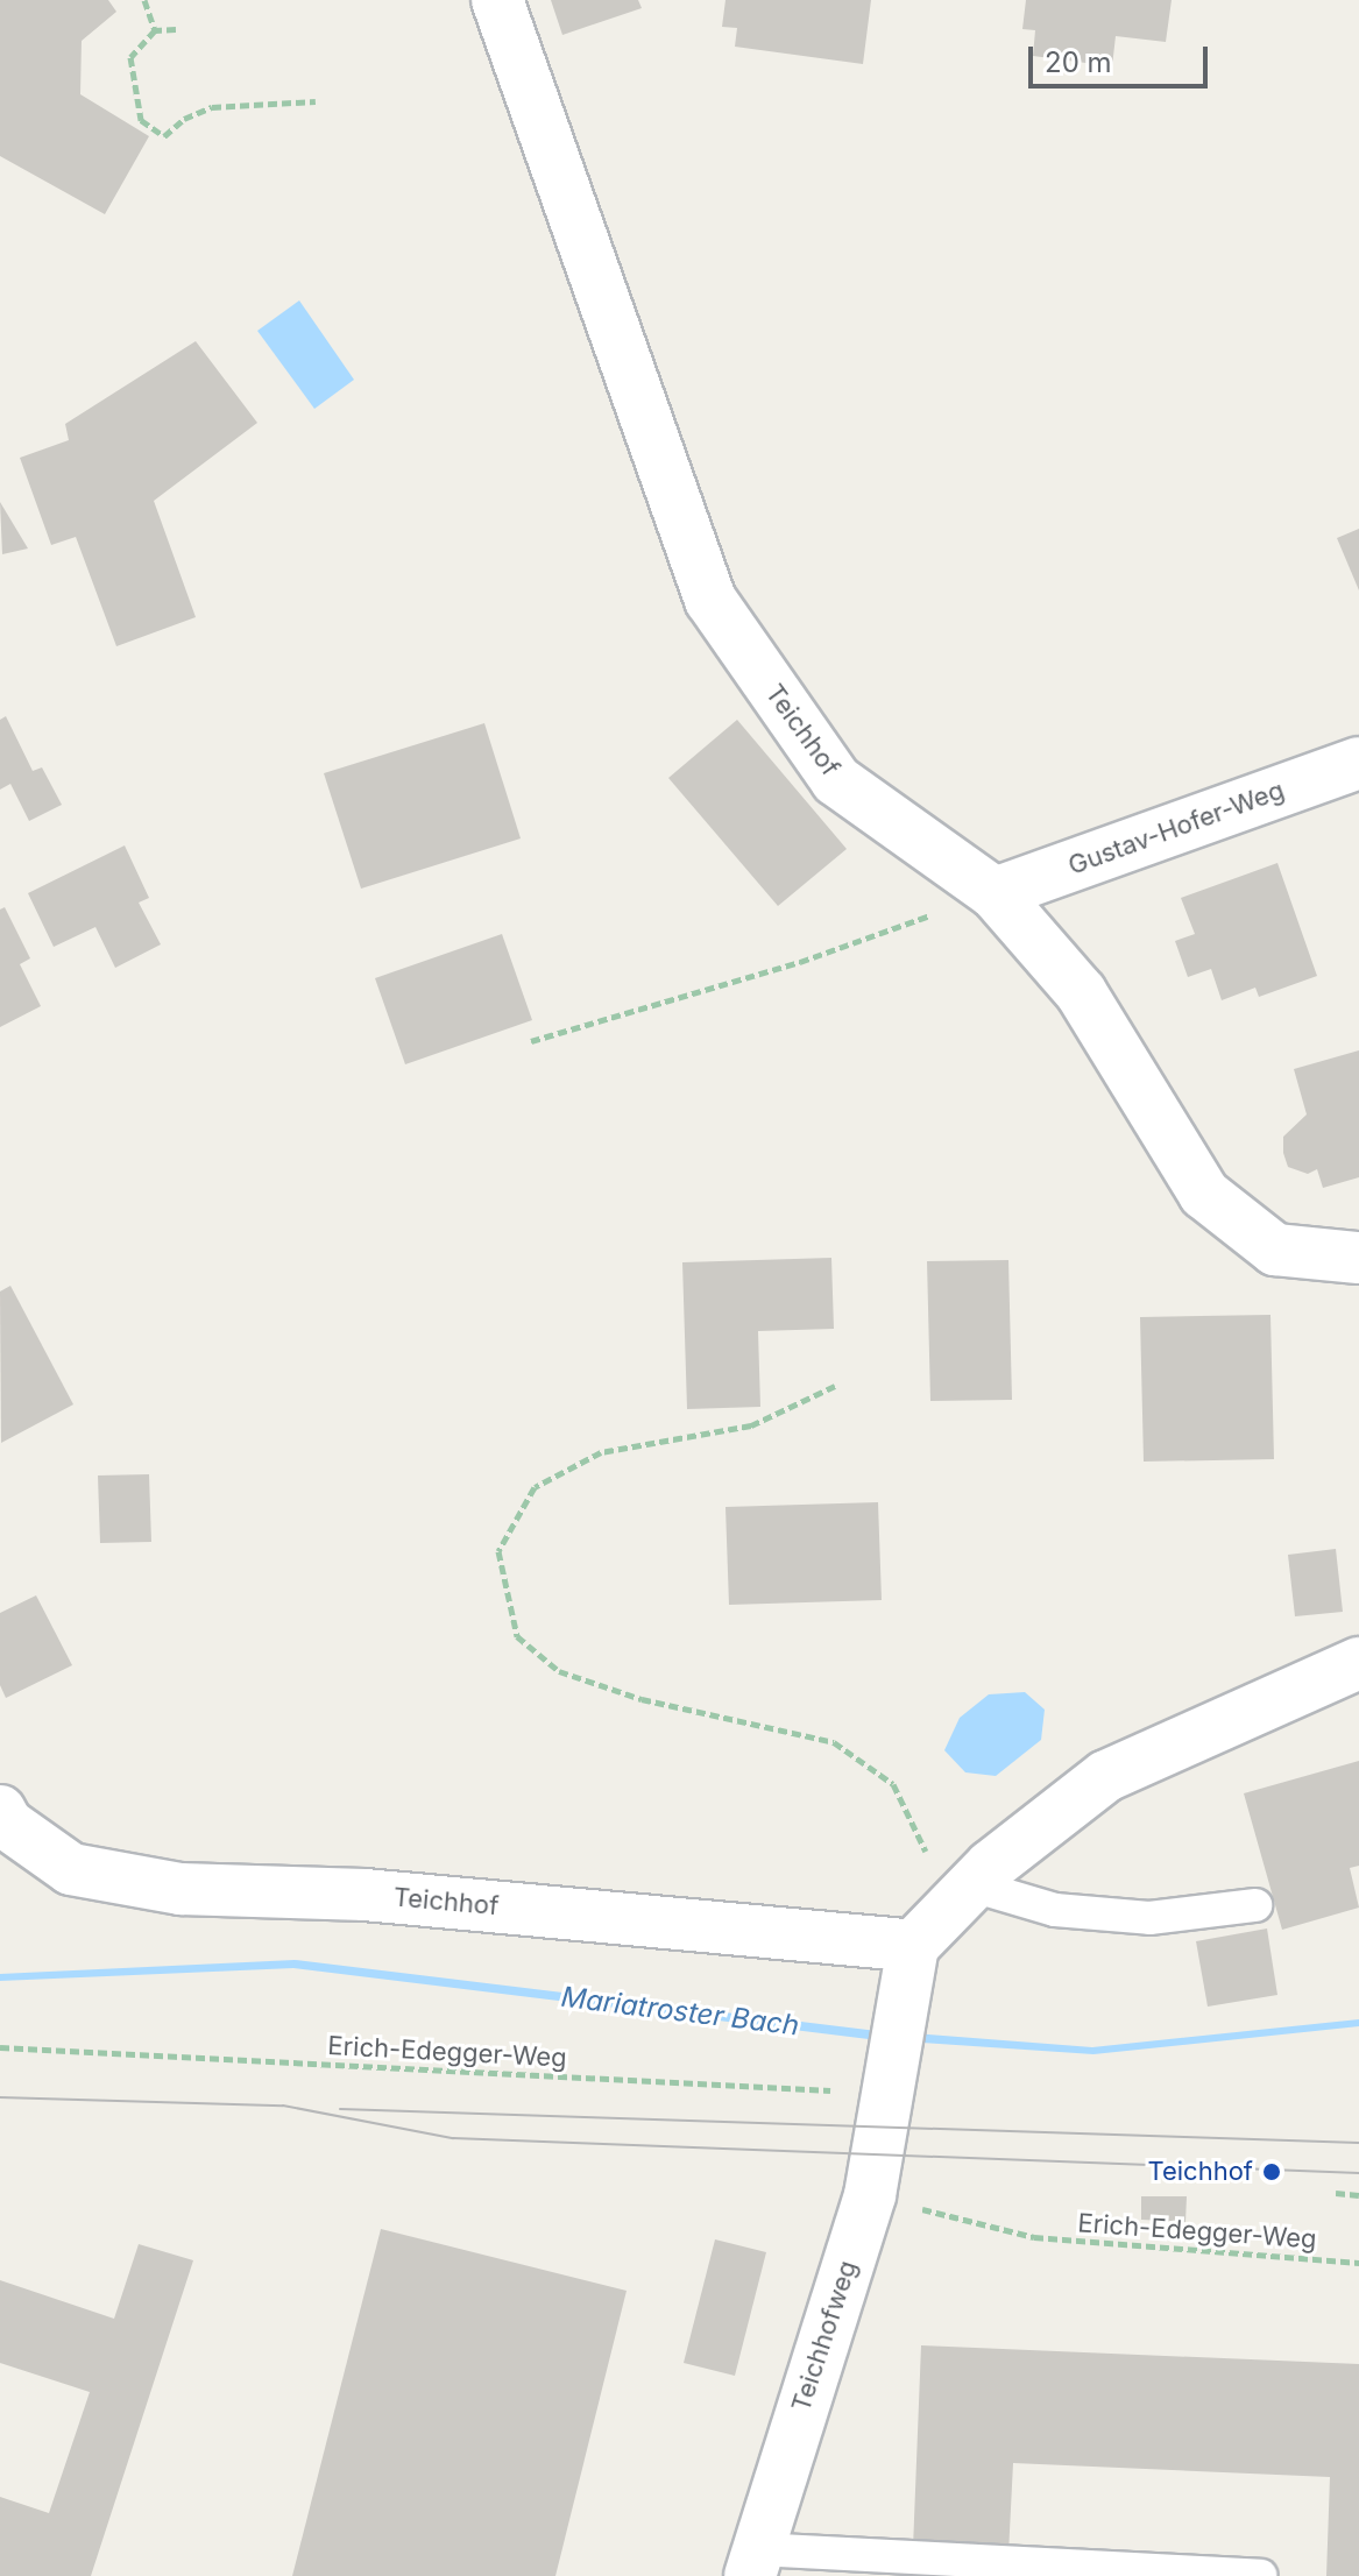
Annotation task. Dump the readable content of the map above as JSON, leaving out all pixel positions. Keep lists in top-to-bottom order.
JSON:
{
  "streets": {
    "street": ["Teichhof", "Gustav-Hofer-Weg", "Teichhofweg"],
    "path": ["Erich-Edegger-Weg"]
  },
  "crossings": [
    ["Teichhof", "Gustav-Hofer-Weg"],
    ["Erich-Edegger-Weg", "Teichhofweg"]
  ],
  "water": ["Mariatroster Bach"],
  "places": ["Teichhof"],
  "scale_bar": "20 m"
}
